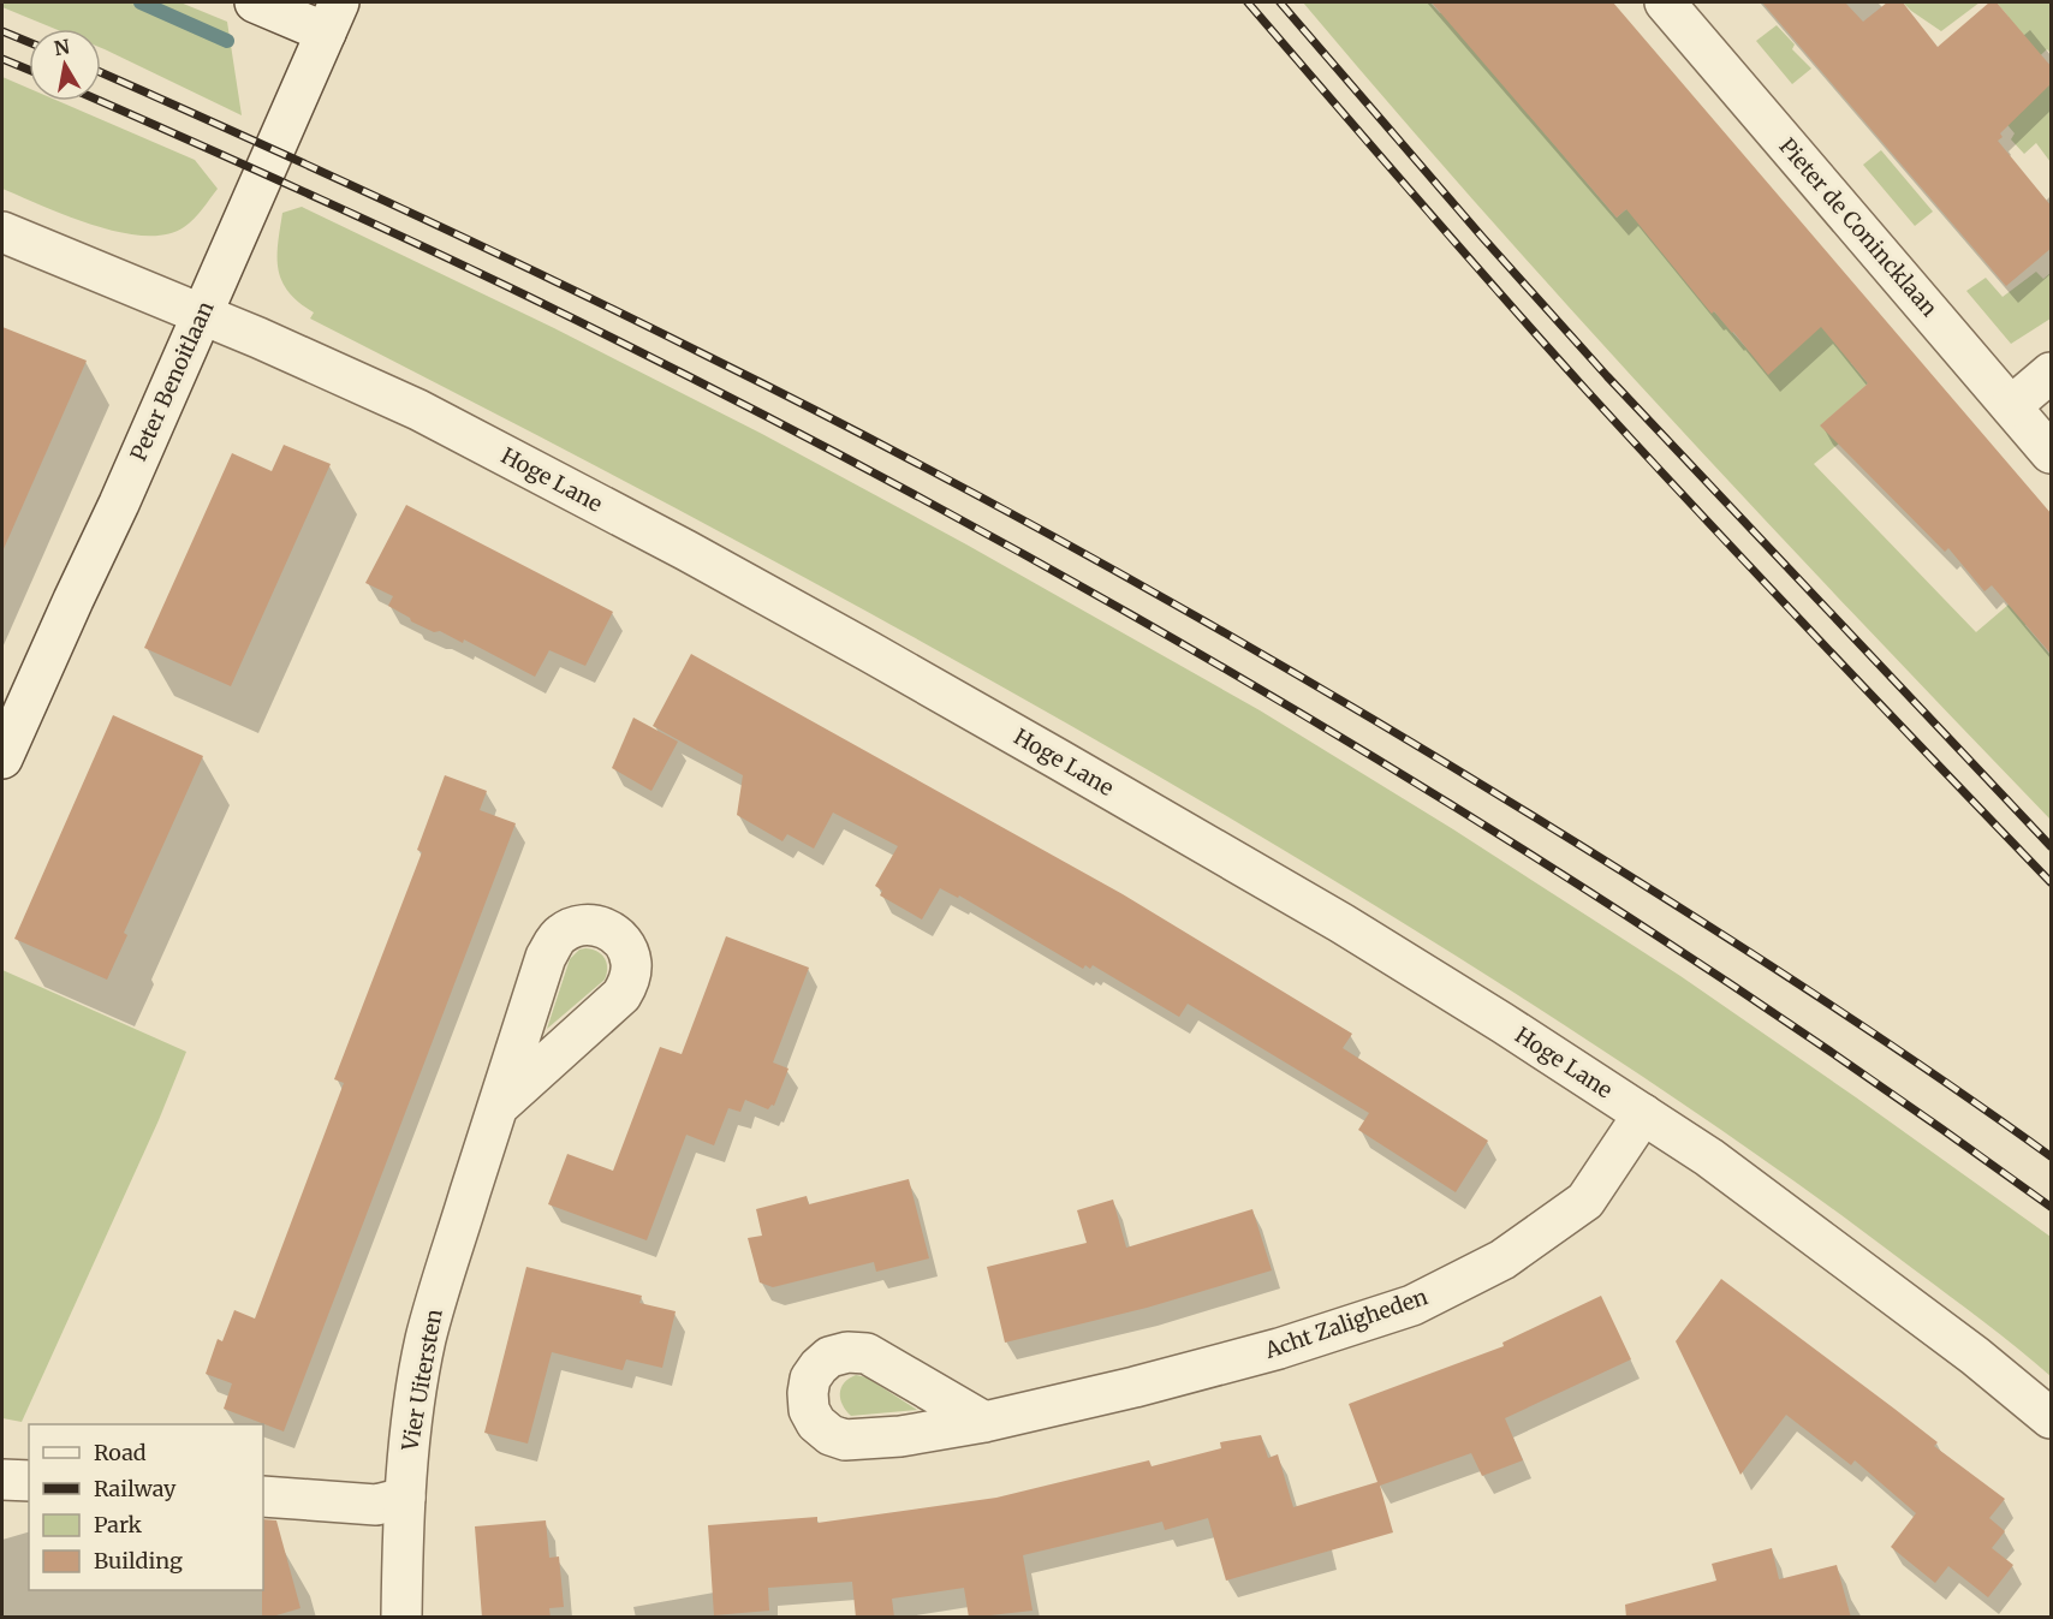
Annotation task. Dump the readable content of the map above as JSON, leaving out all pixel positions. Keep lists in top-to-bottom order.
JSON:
{
  "streets": {
    "street": [
      "Pieter de Conincklaan",
      "Peter Benoitlaan",
      "Hoge Lane",
      "Acht Zaligheden",
      "Vier Uitersten"
    ]
  },
  "crossings": [
    ["Peter Benoitlaan", "Hoge Lane"],
    ["Hoge Lane", "Acht Zaligheden"]
  ],
  "legend": [
    "Road",
    "Railway",
    "Park",
    "Building"
  ],
  "north": "top"
}
